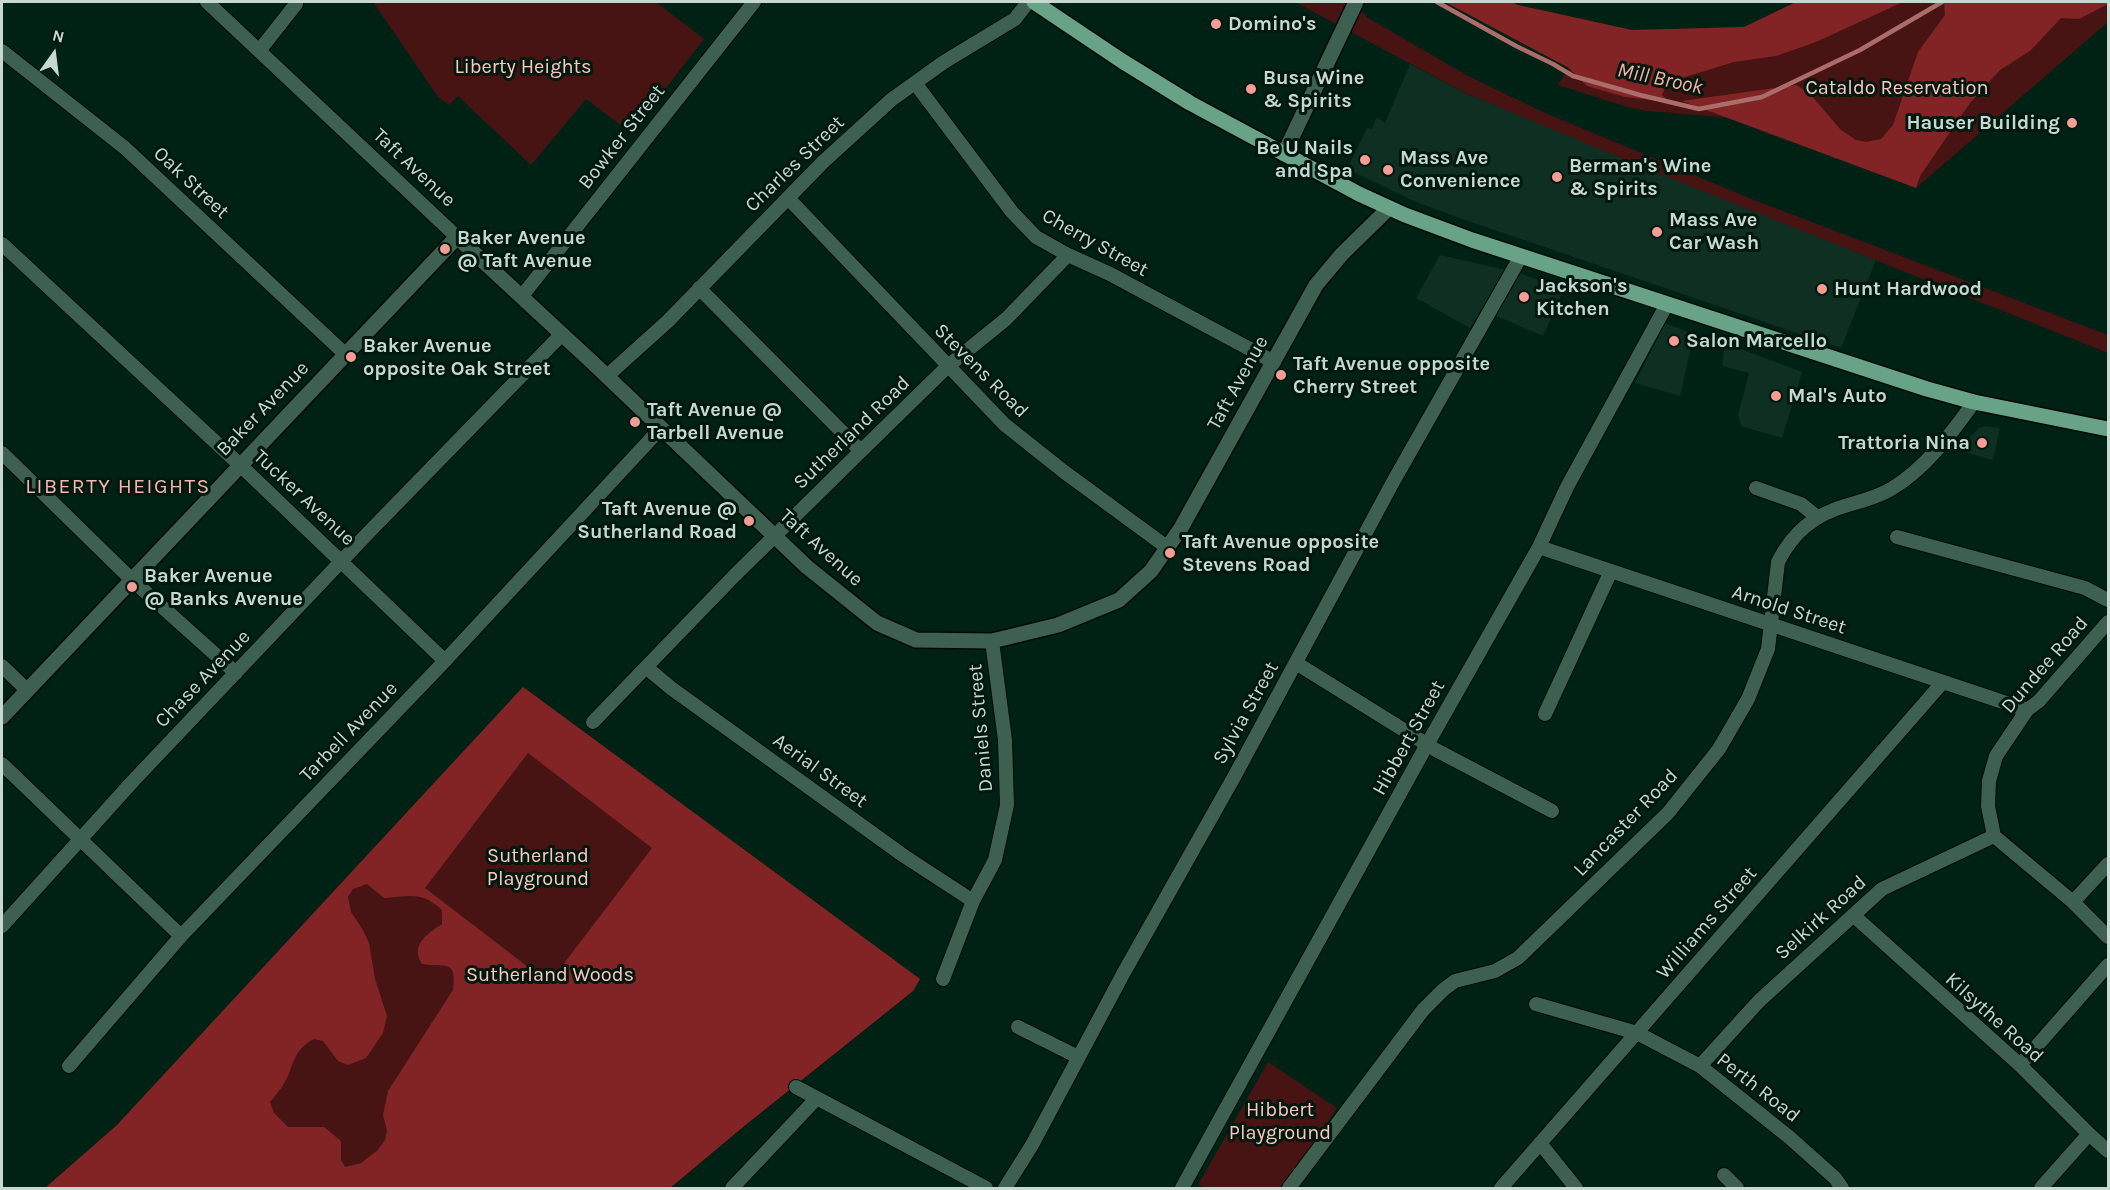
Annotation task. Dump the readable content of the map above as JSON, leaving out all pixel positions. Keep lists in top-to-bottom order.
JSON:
{
  "streets": {
    "street": [
      "Bowker Street",
      "Charles Street",
      "Taft Avenue",
      "Oak Street",
      "Cherry Street",
      "Stevens Road",
      "Baker Avenue",
      "Sutherland Road",
      "Tucker Avenue",
      "Arnold Street",
      "Dundee Road",
      "Chase Avenue",
      "Sylvia Street",
      "Daniels Street",
      "Tarbell Avenue",
      "Hibbert Street",
      "Aerial Street",
      "Lancaster Road",
      "Selkirk Road",
      "Williams Street",
      "Kilsythe Road",
      "Perth Road"
    ]
  },
  "crossings": [
    ["Bowker Street", "Taft Avenue"],
    ["Charles Street", "Taft Avenue"],
    ["Charles Street", "Cherry Street"],
    ["Charles Street", "Stevens Road"],
    ["Taft Avenue", "Cherry Street"],
    ["Taft Avenue", "Stevens Road"],
    ["Taft Avenue", "Baker Avenue"],
    ["Taft Avenue", "Sutherland Road"],
    ["Taft Avenue", "Chase Avenue"],
    ["Taft Avenue", "Daniels Street"],
    ["Taft Avenue", "Tarbell Avenue"],
    ["Oak Street", "Baker Avenue"],
    ["Cherry Street", "Sutherland Road"],
    ["Stevens Road", "Sutherland Road"],
    ["Baker Avenue", "Tucker Avenue"],
    ["Sutherland Road", "Aerial Street"],
    ["Tucker Avenue", "Chase Avenue"],
    ["Tucker Avenue", "Tarbell Avenue"],
    ["Arnold Street", "Dundee Road"],
    ["Arnold Street", "Hibbert Street"],
    ["Arnold Street", "Lancaster Road"],
    ["Arnold Street", "Williams Street"],
    ["Dundee Road", "Selkirk Road"],
    ["Daniels Street", "Aerial Street"],
    ["Selkirk Road", "Kilsythe Road"],
    ["Selkirk Road", "Perth Road"],
    ["Williams Street", "Perth Road"]
  ],
  "districts": ["LIBERTY HEIGHTS"],
  "water": ["Mill Brook"],
  "parks": [
    "Liberty Heights",
    "Cataldo Reservation",
    "Sutherland Playground",
    "Sutherland Woods",
    "Hibbert Playground"
  ],
  "places": [
    "Domino's",
    "Busa Wine & Spirits",
    "Hauser Building",
    "Be U Nails and Spa",
    "Mass Ave Convenience",
    "Berman's Wine & Spirits",
    "Mass Ave Car Wash",
    "Baker Avenue @ Taft Avenue",
    "Hunt Hardwood",
    "Jackson's Kitchen",
    "Salon Marcello",
    "Baker Avenue opposite Oak Street",
    "Taft Avenue opposite Cherry Street",
    "Mal's Auto",
    "Taft Avenue @ Tarbell Avenue",
    "Trattoria Nina",
    "Taft Avenue @ Sutherland Road",
    "Taft Avenue opposite Stevens Road",
    "Baker Avenue @ Banks Avenue"
  ],
  "north": "top"
}
